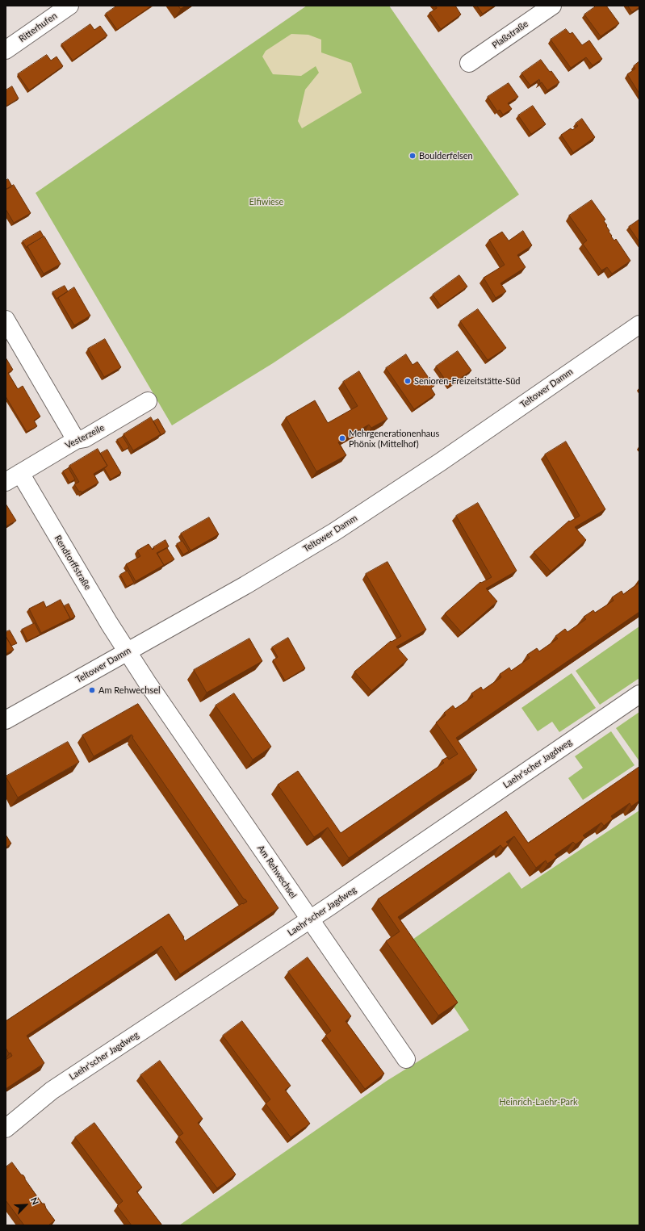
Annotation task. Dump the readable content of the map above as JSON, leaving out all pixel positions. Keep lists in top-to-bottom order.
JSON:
{
  "streets": {
    "street": [
      "Ritterhufen",
      "Plaßstraße",
      "Teltower Damm",
      "Vesterzeile",
      "Rendtorffstraße",
      "Laehr'scher Jagdweg",
      "Am Rehwechsel"
    ]
  },
  "crossings": [
    ["Teltower Damm", "Rendtorffstraße"],
    ["Teltower Damm", "Am Rehwechsel"],
    ["Vesterzeile", "Rendtorffstraße"],
    ["Rendtorffstraße", "Am Rehwechsel"],
    ["Laehr'scher Jagdweg", "Am Rehwechsel"]
  ],
  "parks": ["Elfiwiese", "Heinrich-Laehr-Park"],
  "places": [
    "Boulderfelsen",
    "Senioren-Freizeitstätte-Süd",
    "Mehrgenerationenhaus Phönix (Mittelhof)",
    "Am Rehwechsel"
  ],
  "north": "top right"
}
